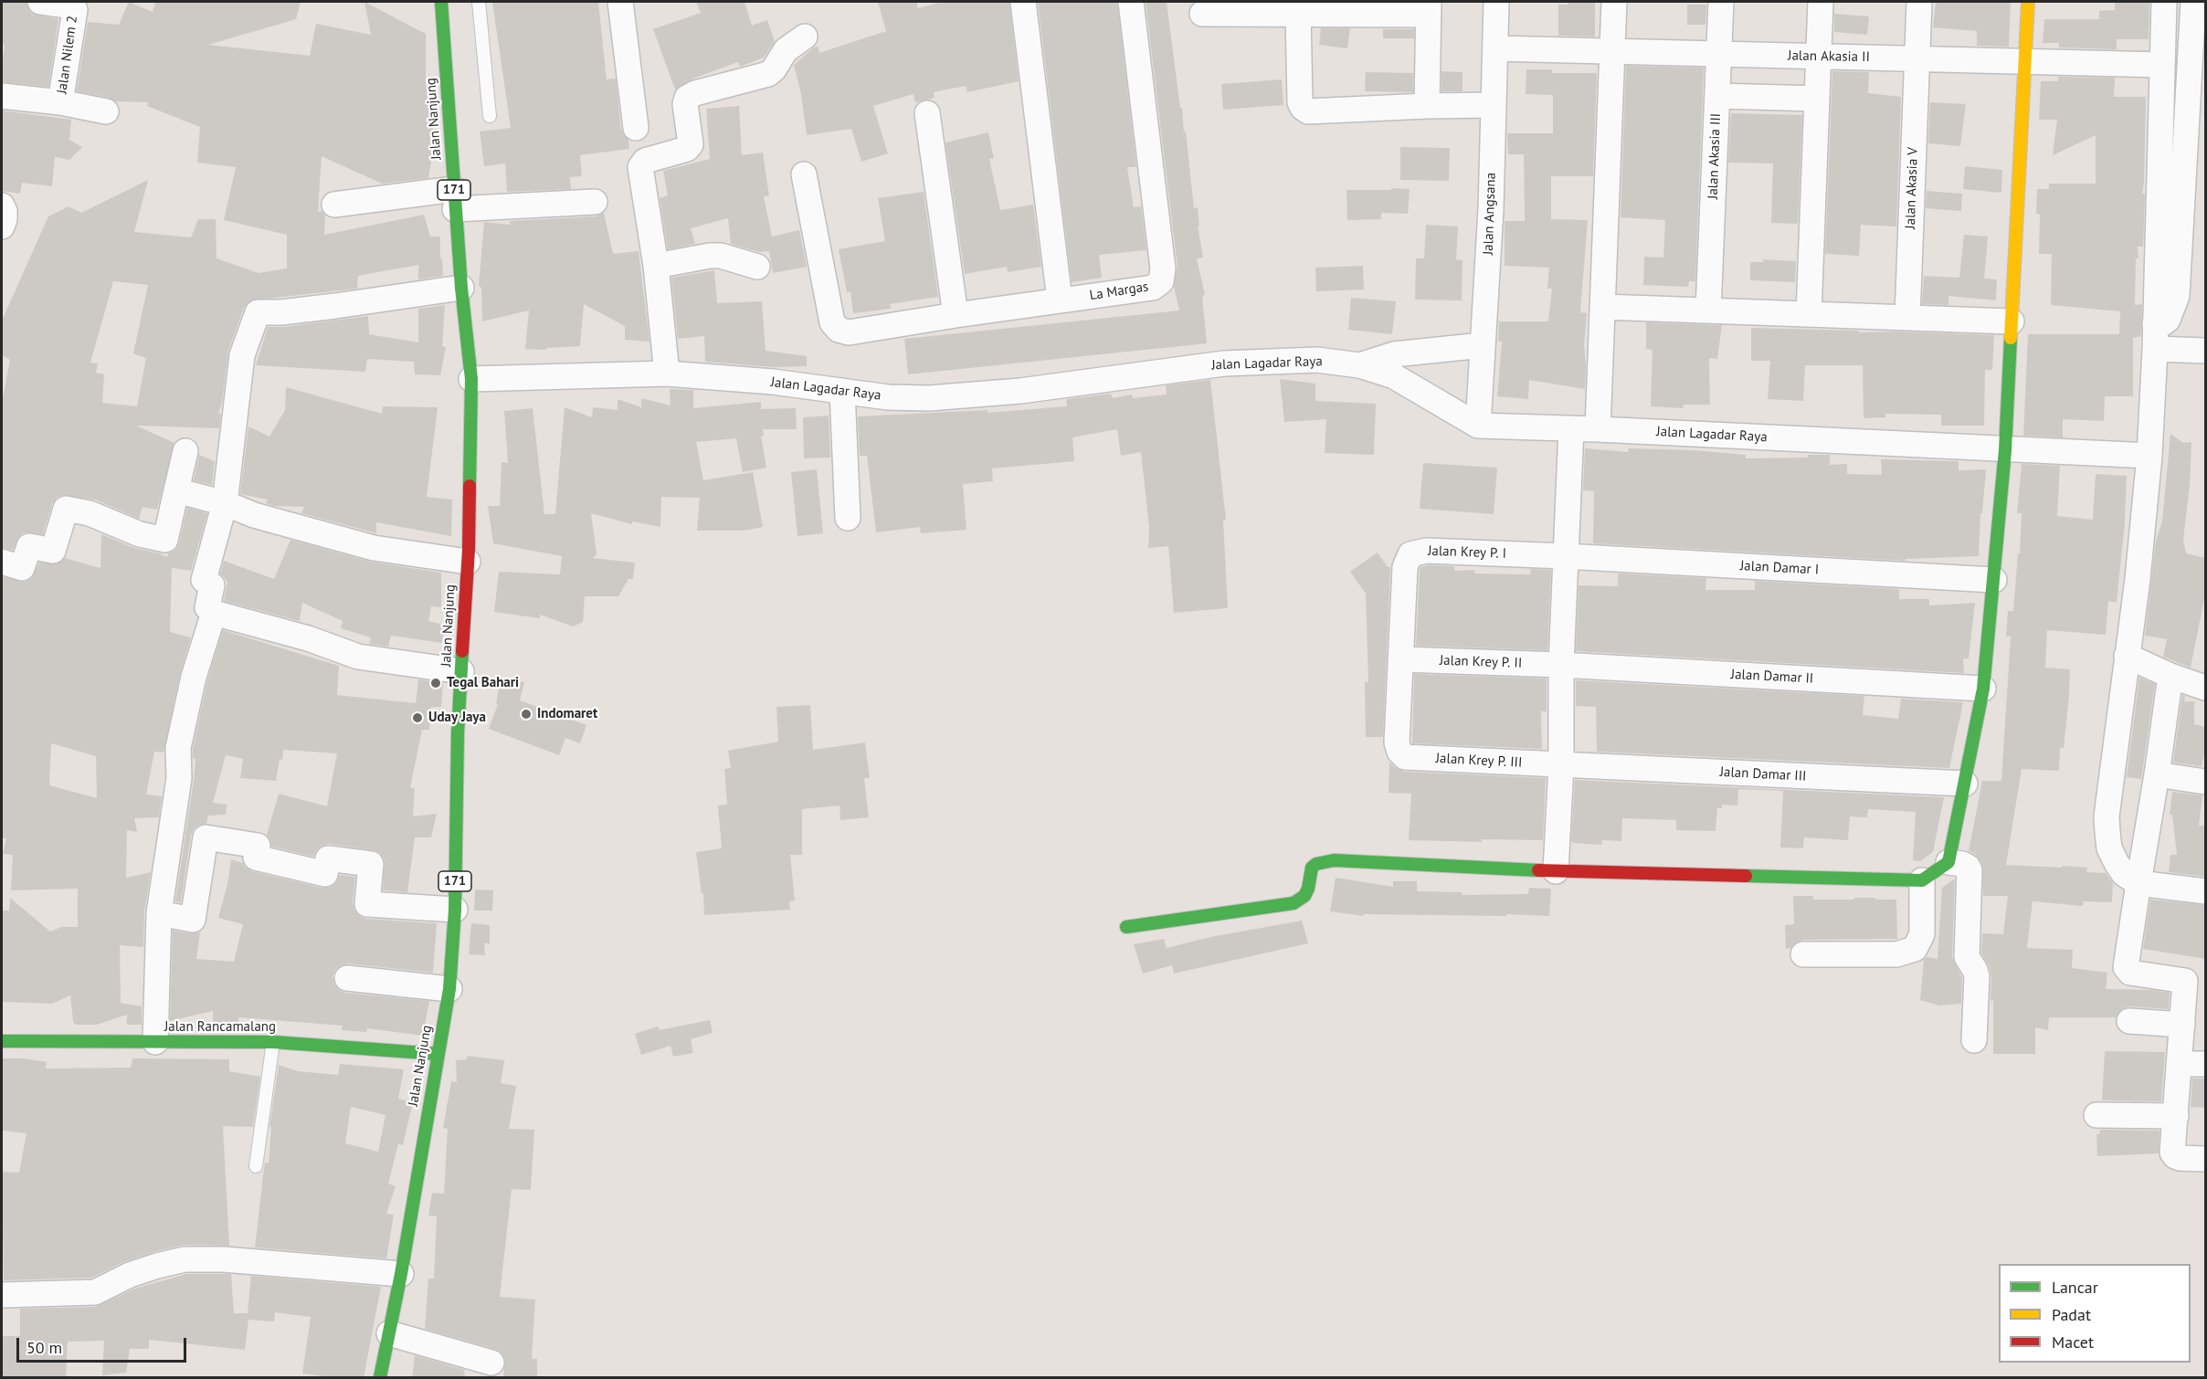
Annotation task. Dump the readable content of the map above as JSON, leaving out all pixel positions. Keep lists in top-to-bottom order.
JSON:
{
  "streets": {
    "street": [
      "Jalan Nilem 2",
      "Jalan Akasia II",
      "Jalan Nanjung",
      "Jalan Akasia III",
      "Jalan Akasia V",
      "171",
      "Jalan Angsana",
      "La Margas",
      "Jalan Lagadar Raya",
      "Jalan Krey P. I",
      "Jalan Damar I",
      "Jalan Krey P. II",
      "Jalan Damar II",
      "Jalan Krey P. III",
      "Jalan Damar III",
      "Jalan Rancamalang"
    ]
  },
  "crossings": [
    ["Jalan Akasia II", "Jalan Akasia III"],
    ["Jalan Akasia II", "Jalan Akasia V"],
    ["Jalan Akasia II", "Jalan Angsana"],
    ["Jalan Nanjung", "Jalan Lagadar Raya"],
    ["Jalan Nanjung", "Jalan Rancamalang"],
    ["Jalan Angsana", "Jalan Lagadar Raya"],
    ["Jalan Krey P. I", "Jalan Damar I"],
    ["Jalan Krey P. I", "Jalan Krey P. II"],
    ["Jalan Krey P. I", "Jalan Krey P. III"],
    ["Jalan Krey P. II", "Jalan Damar II"],
    ["Jalan Krey P. II", "Jalan Krey P. III"],
    ["Jalan Krey P. III", "Jalan Damar III"]
  ],
  "places": ["Tegal Bahari", "Indomaret", "Uday Jaya"],
  "legend": ["Lancar", "Padat", "Macet"],
  "scale_bar": "50 m"
}
